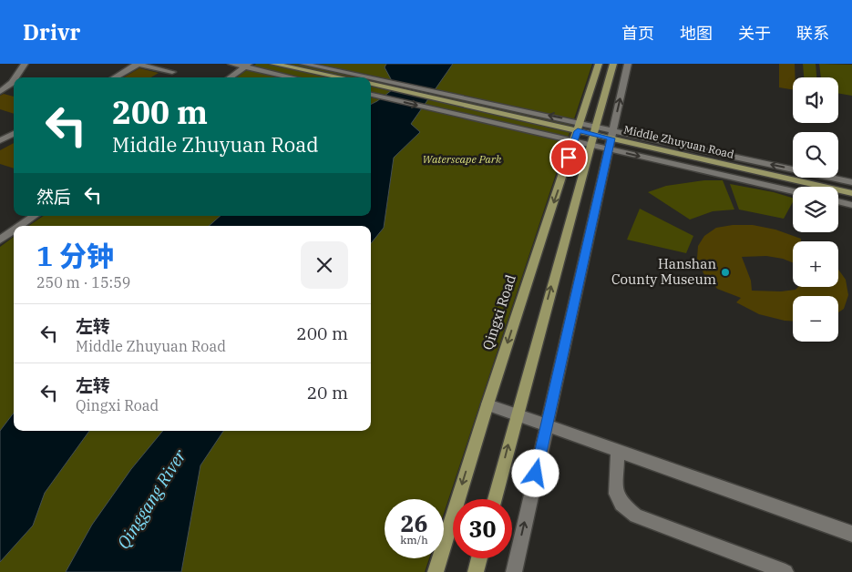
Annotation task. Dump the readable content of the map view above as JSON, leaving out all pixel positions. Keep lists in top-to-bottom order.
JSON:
{
  "streets": {
    "main road": ["Middle Zhuyuan Road", "Qingxi Road"]
  },
  "crossings": [
    ["Middle Zhuyuan Road", "Qingxi Road"]
  ],
  "water": ["Qinggang River"],
  "parks": ["Waterscape Park"],
  "places": ["Hanshan County Museum"],
  "page": {
    "header": "Drivr",
    "nav": [
      "首页",
      "地图",
      "关于",
      "联系"
    ],
    "map_buttons": ["+", "−"],
    "turn": ["200 m", "Middle Zhuyuan Road"],
    "then": "然后",
    "heading": ["1 分钟", "250 m · 15:59"],
    "list": [
      {
        "name": "左转",
        "note": "Middle Zhuyuan Road",
        "value": "200 m"
      },
      {
        "name": "左转",
        "note": "Qingxi Road",
        "value": "20 m"
      }
    ],
    "speed": "26 km/h",
    "limit": "30"
  }
}
